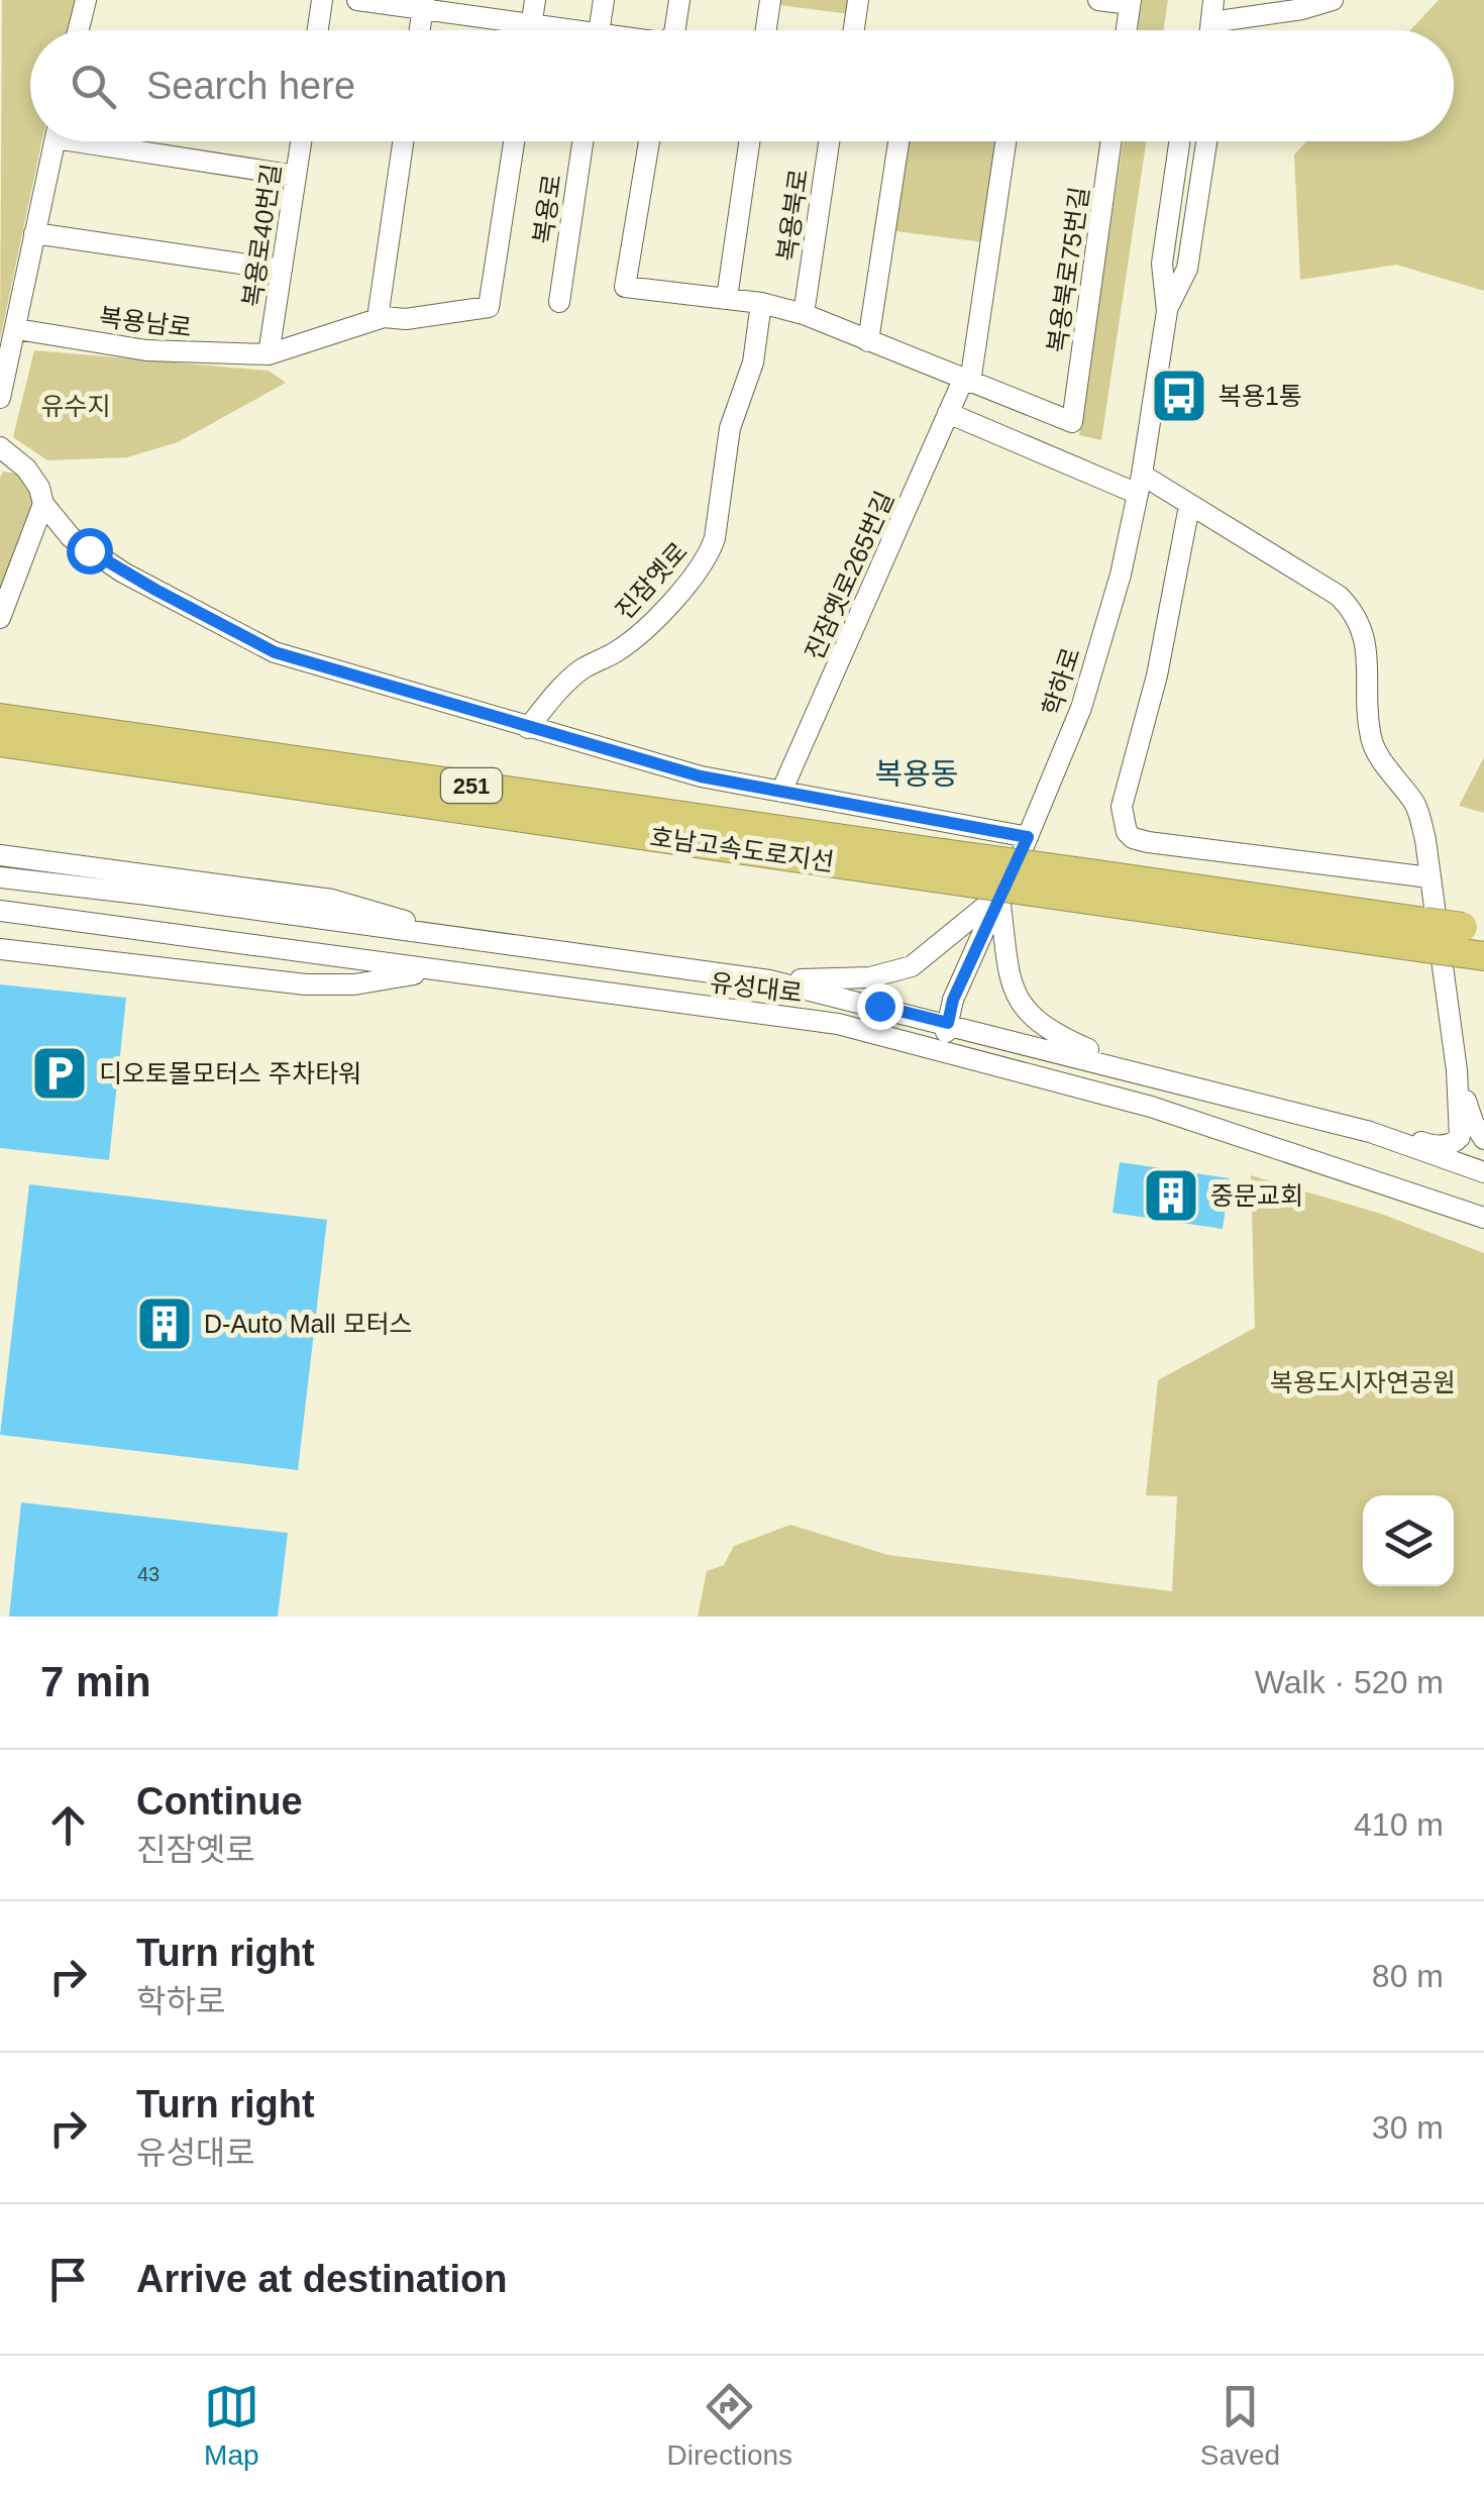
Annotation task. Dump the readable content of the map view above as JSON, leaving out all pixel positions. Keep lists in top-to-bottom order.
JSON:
{
  "streets": {
    "highway": ["251", "호남고속도로지선"],
    "street": [
      "복용로",
      "복용북로",
      "복용로40번길",
      "복용북로75번길",
      "복용남로",
      "진잠옛로265번길",
      "진잠옛로",
      "학하로",
      "유성대로"
    ]
  },
  "crossings": [
    ["복용로40번길", "복용남로"],
    ["복용북로75번길", "진잠옛로265번길"],
    ["학하로", "유성대로"]
  ],
  "districts": ["복용동"],
  "parks": ["유수지", "복용도시자연공원"],
  "places": {
    "bus stop": ["복용1통"],
    "parking": ["디오토몰모터스 주차타워"],
    "building": ["중문교회", "D-Auto Mall 모터스"]
  },
  "house_numbers": ["43"],
  "page": {
    "search": "Search here",
    "heading": ["7 min", "Walk · 520 m"],
    "list": [
      ["Continue", "진잠옛로", "410 m"],
      ["Turn right", "학하로", "80 m"],
      ["Turn right", "유성대로", "30 m"],
      "Arrive at destination"
    ],
    "nav": ["Map", "Directions", "Saved"]
  }
}
